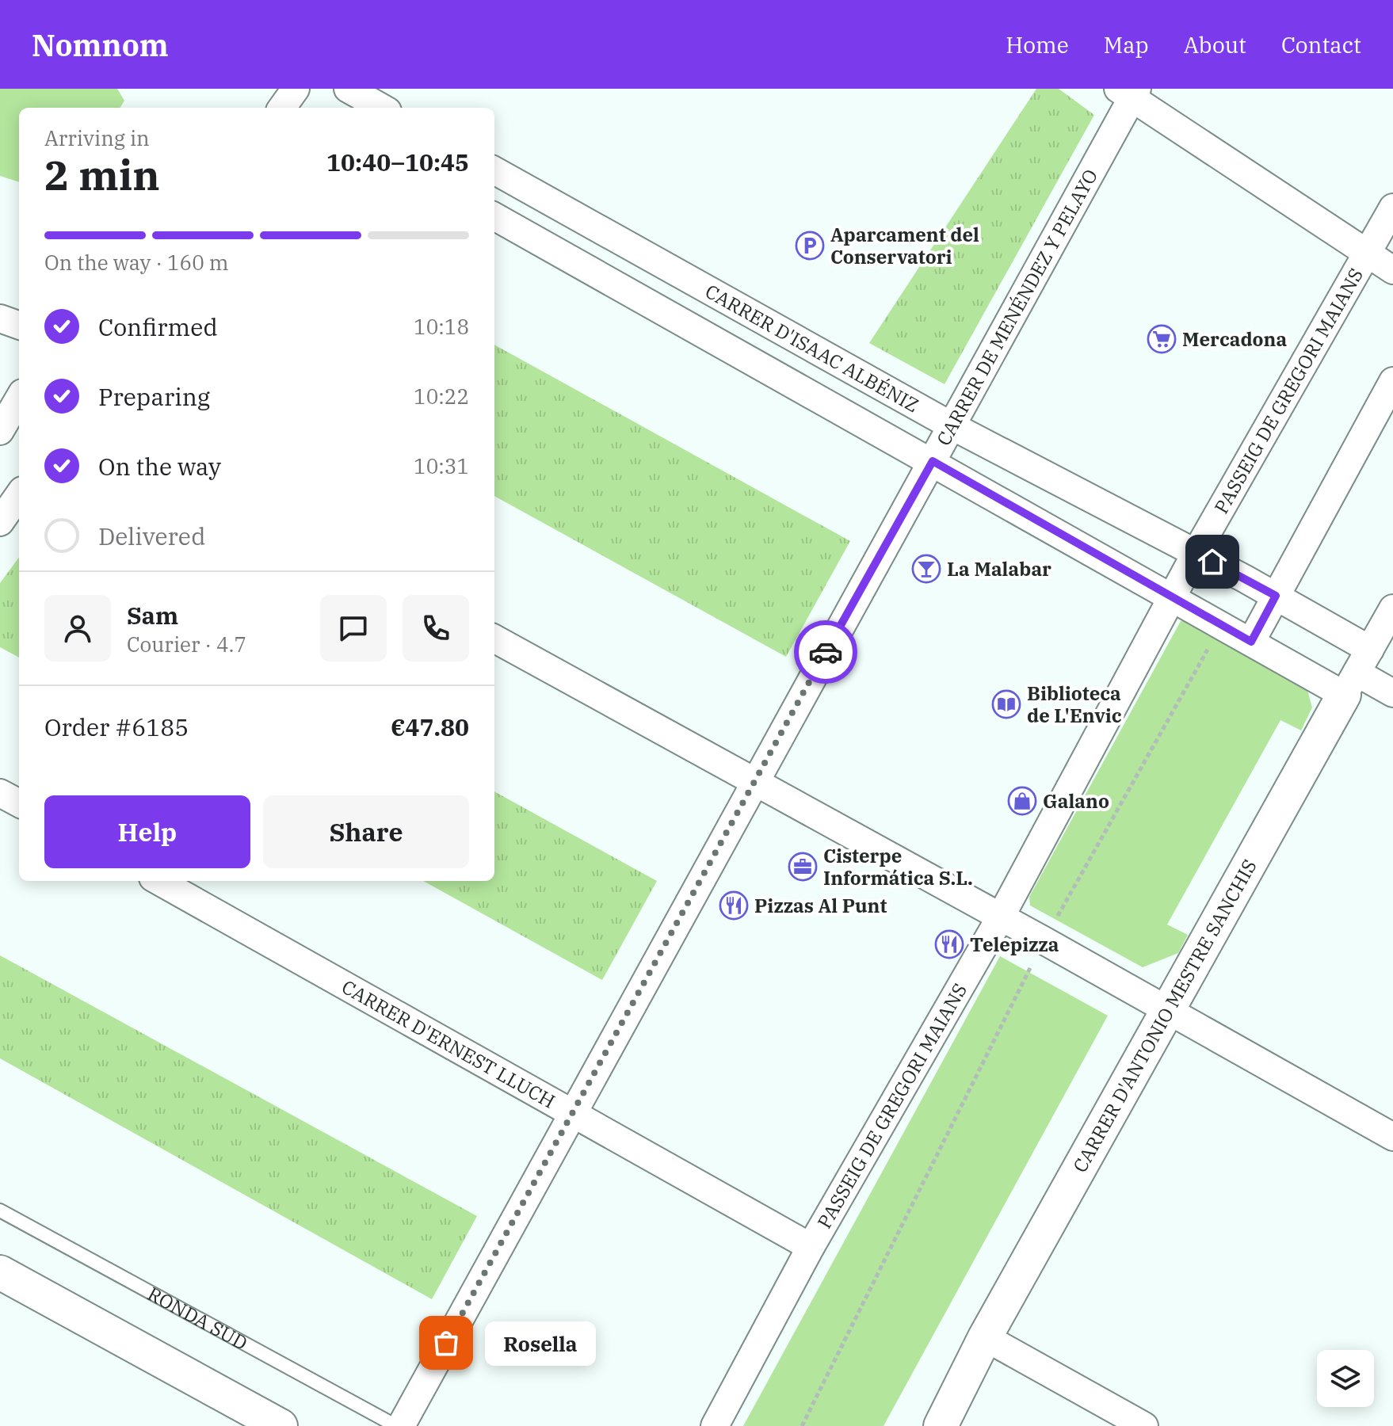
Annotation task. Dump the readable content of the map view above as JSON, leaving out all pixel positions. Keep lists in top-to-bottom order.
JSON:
{
  "streets": {
    "street": [
      "CARRER DE MENÉNDEZ Y PELAYO",
      "CARRER D'ISAAC ALBÉNIZ",
      "PASSEIG DE GREGORI MAIANS",
      "CARRER D'ANTONIO MESTRE SANCHIS",
      "CARRER D'ERNEST LLUCH"
    ],
    "lane": ["RONDA SUD"]
  },
  "crossings": [
    ["CARRER DE MENÉNDEZ Y PELAYO", "CARRER D'ISAAC ALBÉNIZ"],
    ["CARRER DE MENÉNDEZ Y PELAYO", "CARRER D'ERNEST LLUCH"],
    ["CARRER D'ISAAC ALBÉNIZ", "PASSEIG DE GREGORI MAIANS"],
    ["CARRER D'ISAAC ALBÉNIZ", "CARRER D'ANTONIO MESTRE SANCHIS"],
    ["PASSEIG DE GREGORI MAIANS", "CARRER D'ERNEST LLUCH"]
  ],
  "places": {
    "parking": ["Aparcament del Conservatori"],
    "supermarket": ["Mercadona"],
    "bar": ["La Malabar"],
    "library": ["Biblioteca de L'Envic"],
    "shop": ["Galano"],
    "office": ["Cisterpe Informática S.L."],
    "restaurant": ["Pizzas Al Punt", "Telepizza"],
    "other": ["Rosella"]
  },
  "page": {
    "header": "Nomnom",
    "nav": [
      "Home",
      "Map",
      "About",
      "Contact"
    ],
    "heading": ["2 min", "Arriving in", "10:40–10:45"],
    "panel": [
      "Sam",
      "Courier · 4.7",
      "Order #6185",
      "€47.80"
    ],
    "bar": "On the way · 160 m",
    "list": [
      ["Confirmed", "10:18"],
      ["Preparing", "10:22"],
      ["On the way", "10:31"],
      "Delivered"
    ],
    "buttons": ["Help", "Share"],
    "bubble": "Rosella"
  }
}
